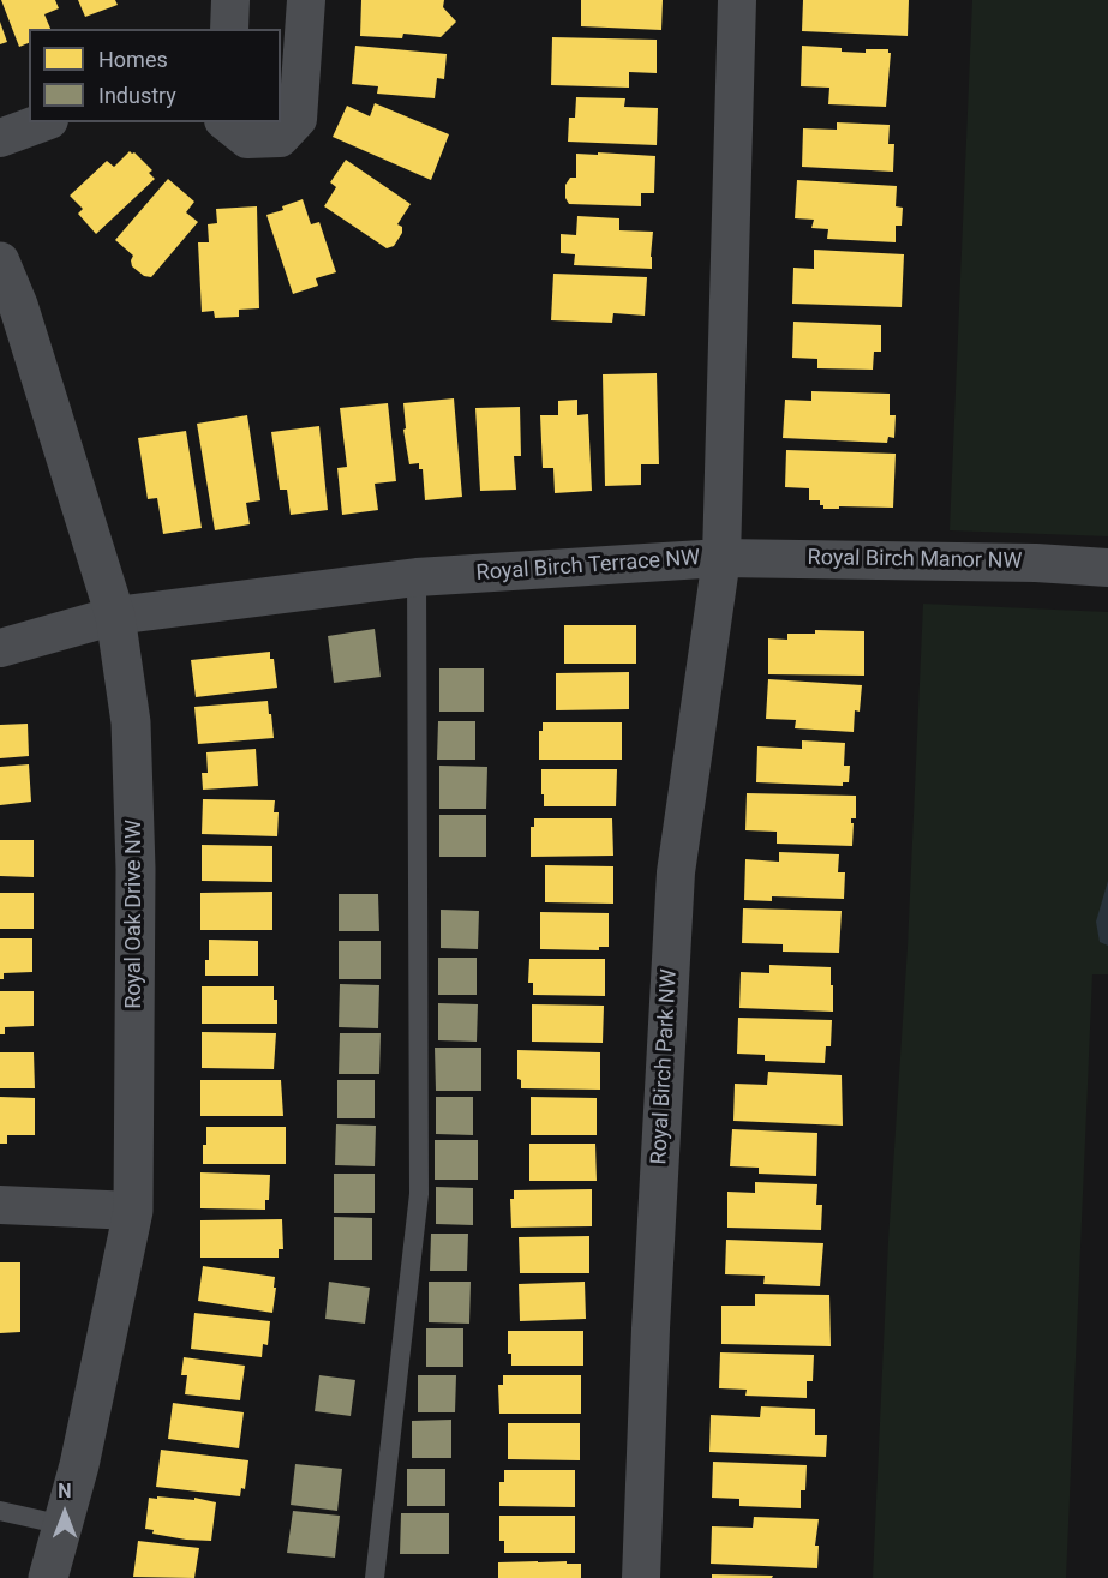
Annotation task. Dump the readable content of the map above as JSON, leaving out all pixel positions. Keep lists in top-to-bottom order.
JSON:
{
  "streets": {
    "street": [
      "Royal Birch Manor NW",
      "Royal Birch Terrace NW",
      "Royal Oak Drive NW",
      "Royal Birch Park NW"
    ]
  },
  "crossings": [
    ["Royal Birch Manor NW", "Royal Birch Terrace NW"],
    ["Royal Birch Manor NW", "Royal Birch Park NW"],
    ["Royal Birch Terrace NW", "Royal Oak Drive NW"],
    ["Royal Birch Terrace NW", "Royal Birch Park NW"]
  ],
  "legend": ["Homes", "Industry"],
  "north": "top"
}
